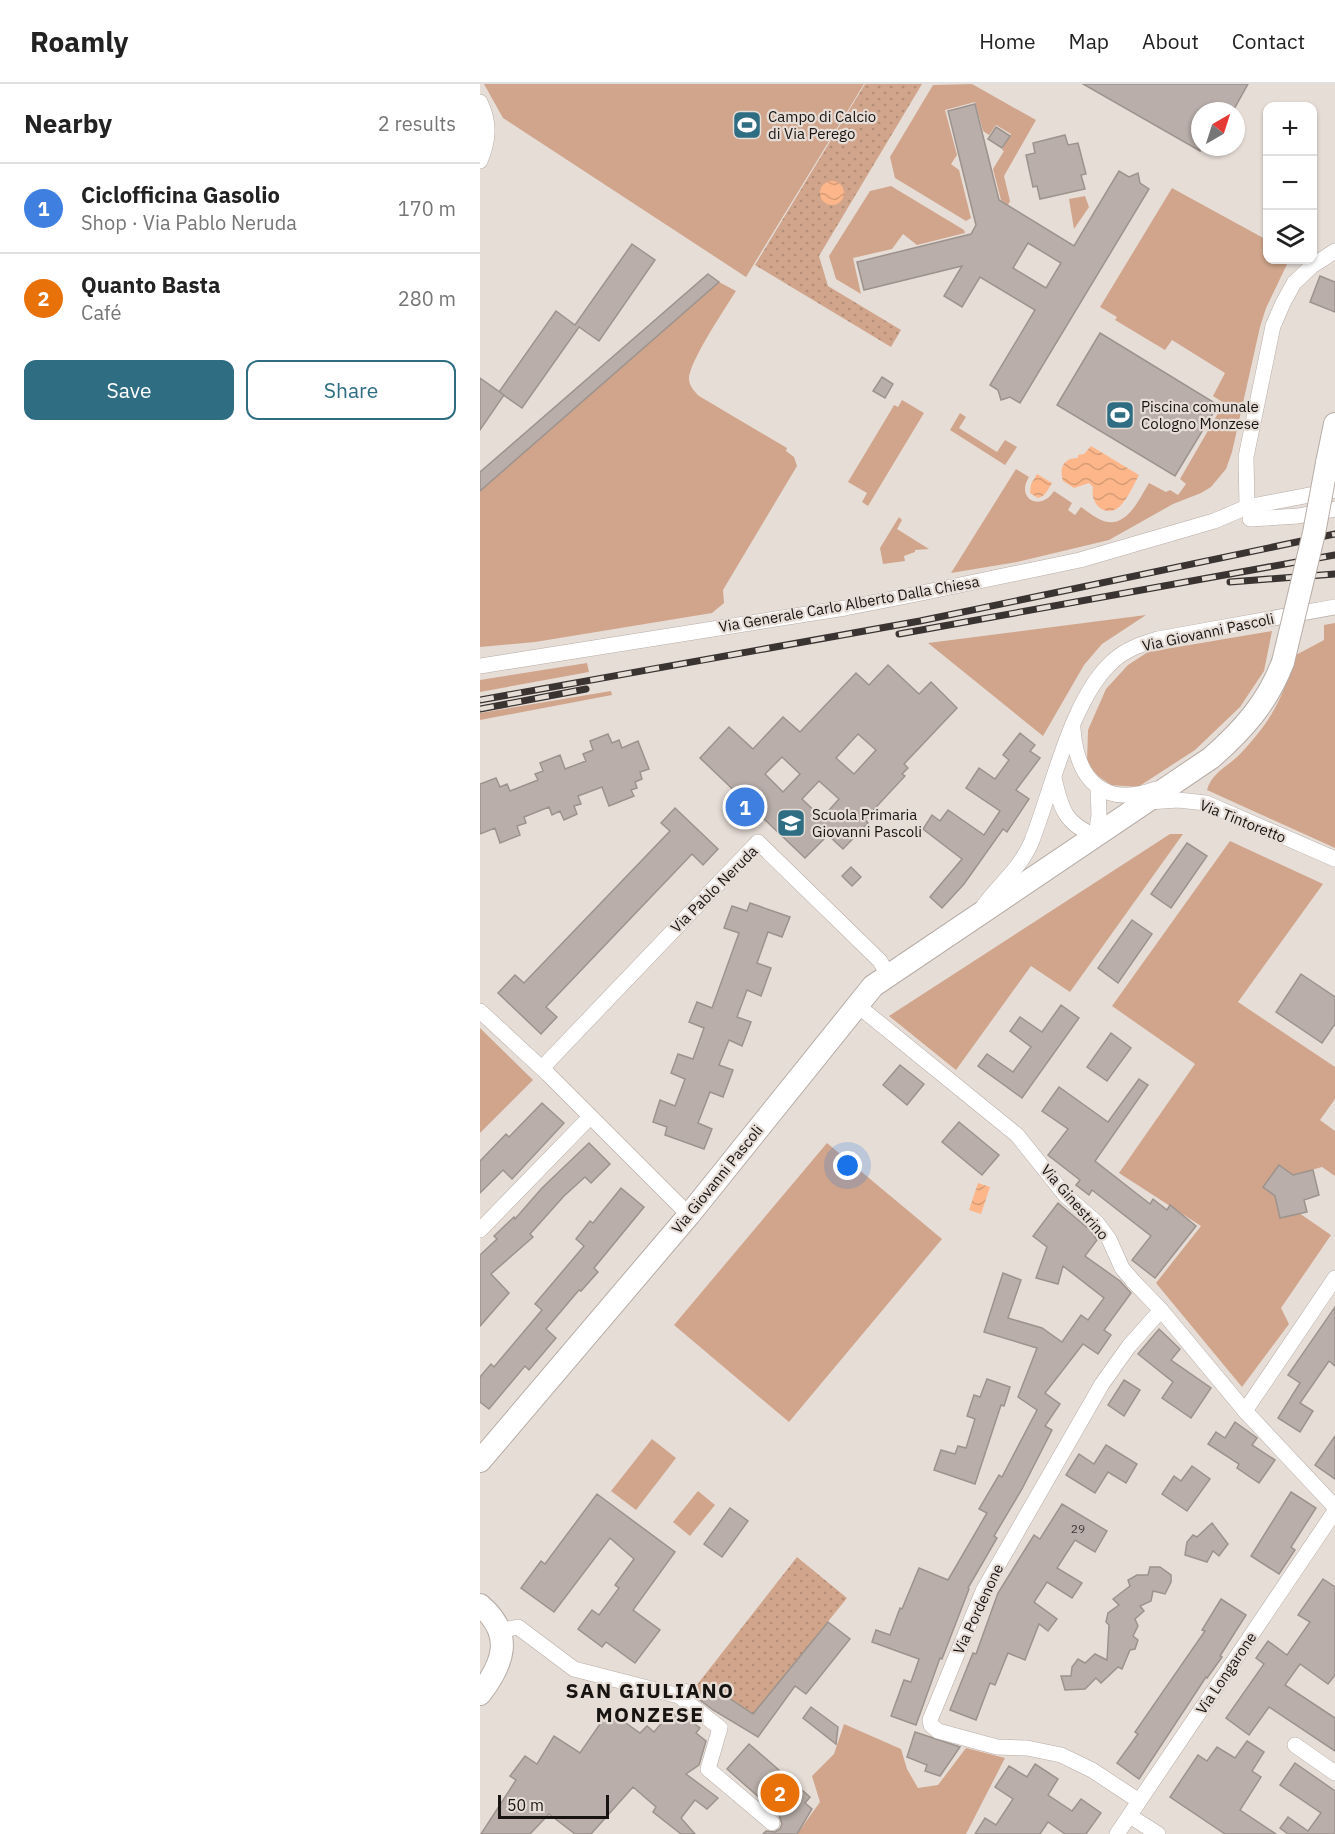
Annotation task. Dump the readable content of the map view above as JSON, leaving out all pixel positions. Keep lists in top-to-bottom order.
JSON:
{
  "streets": {
    "street": [
      "Via Generale Carlo Alberto Dalla Chiesa",
      "Via Giovanni Pascoli",
      "Via Tintoretto",
      "Via Pablo Neruda",
      "Via Ginestrino",
      "Via Pordenone",
      "Via Longarone"
    ]
  },
  "crossings": [
    ["Via Giovanni Pascoli", "Via Tintoretto"],
    ["Via Giovanni Pascoli", "Via Pablo Neruda"],
    ["Via Giovanni Pascoli", "Via Ginestrino"],
    ["Via Ginestrino", "Via Pordenone"],
    ["Via Ginestrino", "Via Longarone"],
    ["Via Pordenone", "Via Longarone"]
  ],
  "districts": ["SAN GIULIANO MONZESE"],
  "places": {
    "sports": ["Campo di Calcio di Via Perego", "Piscina comunale Cologno Monzese"],
    "school or university": ["Scuola Primaria Giovanni Pascoli"]
  },
  "house_numbers": ["29"],
  "scale_bar": "50 m",
  "north": "top right",
  "page": {
    "header": "Roamly",
    "nav": [
      "Home",
      "Map",
      "About",
      "Contact"
    ],
    "heading": ["Nearby", "2 results"],
    "map_buttons": ["+", "−"],
    "list": [
      {
        "mark": "1",
        "name": "Ciclofficina Gasolio",
        "note": "Shop · Via Pablo Neruda",
        "value": "170 m"
      },
      {
        "mark": "2",
        "name": "Quanto Basta",
        "note": "Café",
        "value": "280 m"
      }
    ],
    "buttons": ["Save", "Share"],
    "pins": ["1", "2"],
    "scale": "50 m"
  }
}
